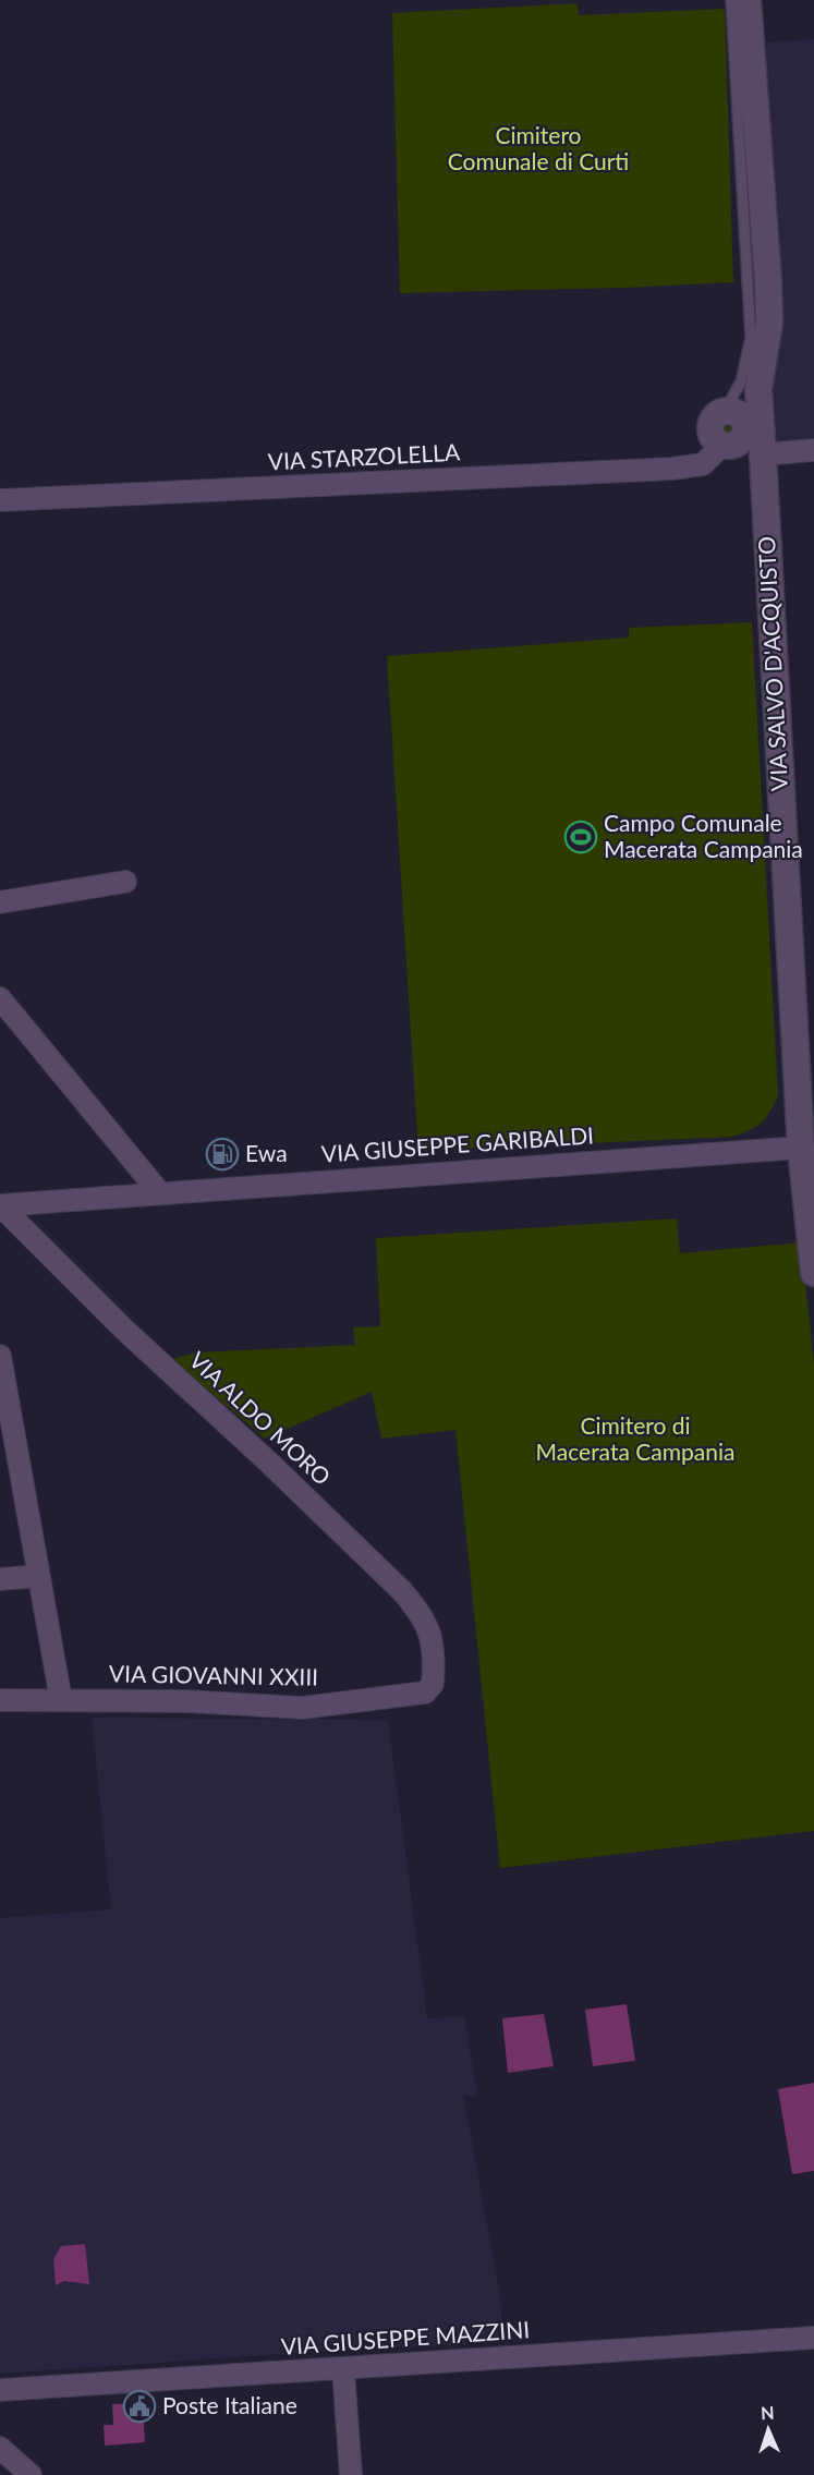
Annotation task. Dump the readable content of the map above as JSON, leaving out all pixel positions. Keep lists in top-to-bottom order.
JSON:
{
  "streets": {
    "street": [
      "VIA STARZOLELLA",
      "VIA SALVO D'ACQUISTO",
      "VIA GIUSEPPE GARIBALDI",
      "VIA ALDO MORO",
      "VIA GIOVANNI XXIII",
      "VIA GIUSEPPE MAZZINI"
    ]
  },
  "crossings": [
    ["VIA STARZOLELLA", "VIA SALVO D'ACQUISTO"],
    ["VIA SALVO D'ACQUISTO", "VIA GIUSEPPE GARIBALDI"],
    ["VIA GIUSEPPE GARIBALDI", "VIA ALDO MORO"],
    ["VIA ALDO MORO", "VIA GIOVANNI XXIII"]
  ],
  "parks": ["Cimitero Comunale di Curti", "Cimitero di Macerata Campania"],
  "places": {
    "sports": ["Campo Comunale Macerata Campania"],
    "fuel station": ["Ewa"],
    "public building": ["Poste Italiane"]
  },
  "north": "top"
}
